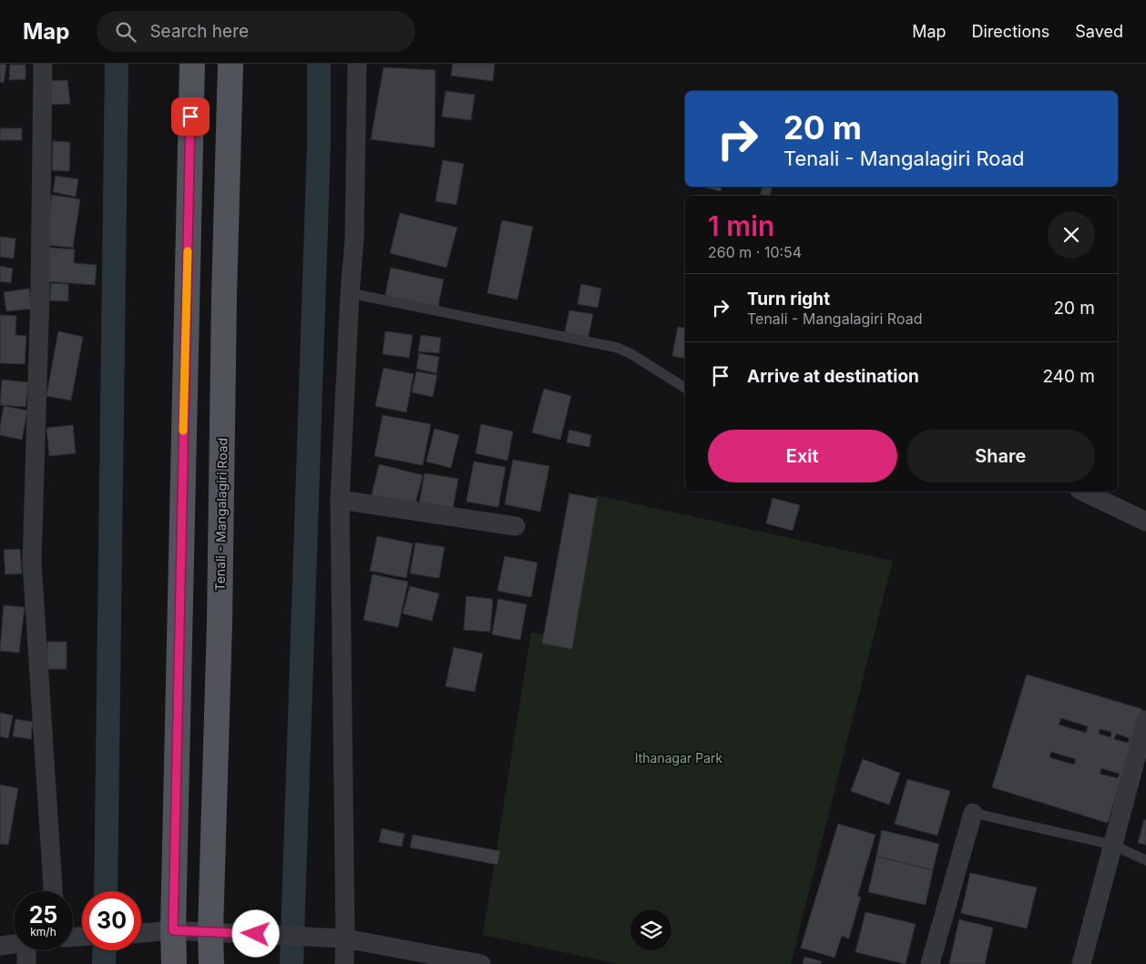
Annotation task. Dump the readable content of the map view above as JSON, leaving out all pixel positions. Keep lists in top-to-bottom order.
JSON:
{
  "streets": {
    "main road": ["Tenali - Mangalagiri Road"]
  },
  "parks": ["Ithanagar Park"],
  "page": {
    "header": "Map",
    "search": "Search here",
    "nav": ["Map", "Directions", "Saved"],
    "turn": ["20 m", "Tenali - Mangalagiri Road"],
    "heading": ["1 min", "260 m · 10:54"],
    "list": [
      {
        "name": "Turn right",
        "note": "Tenali - Mangalagiri Road",
        "value": "20 m"
      },
      {
        "name": "Arrive at destination",
        "value": "240 m"
      }
    ],
    "buttons": ["Exit", "Share"],
    "speed": "25 km/h",
    "limit": "30"
  }
}
